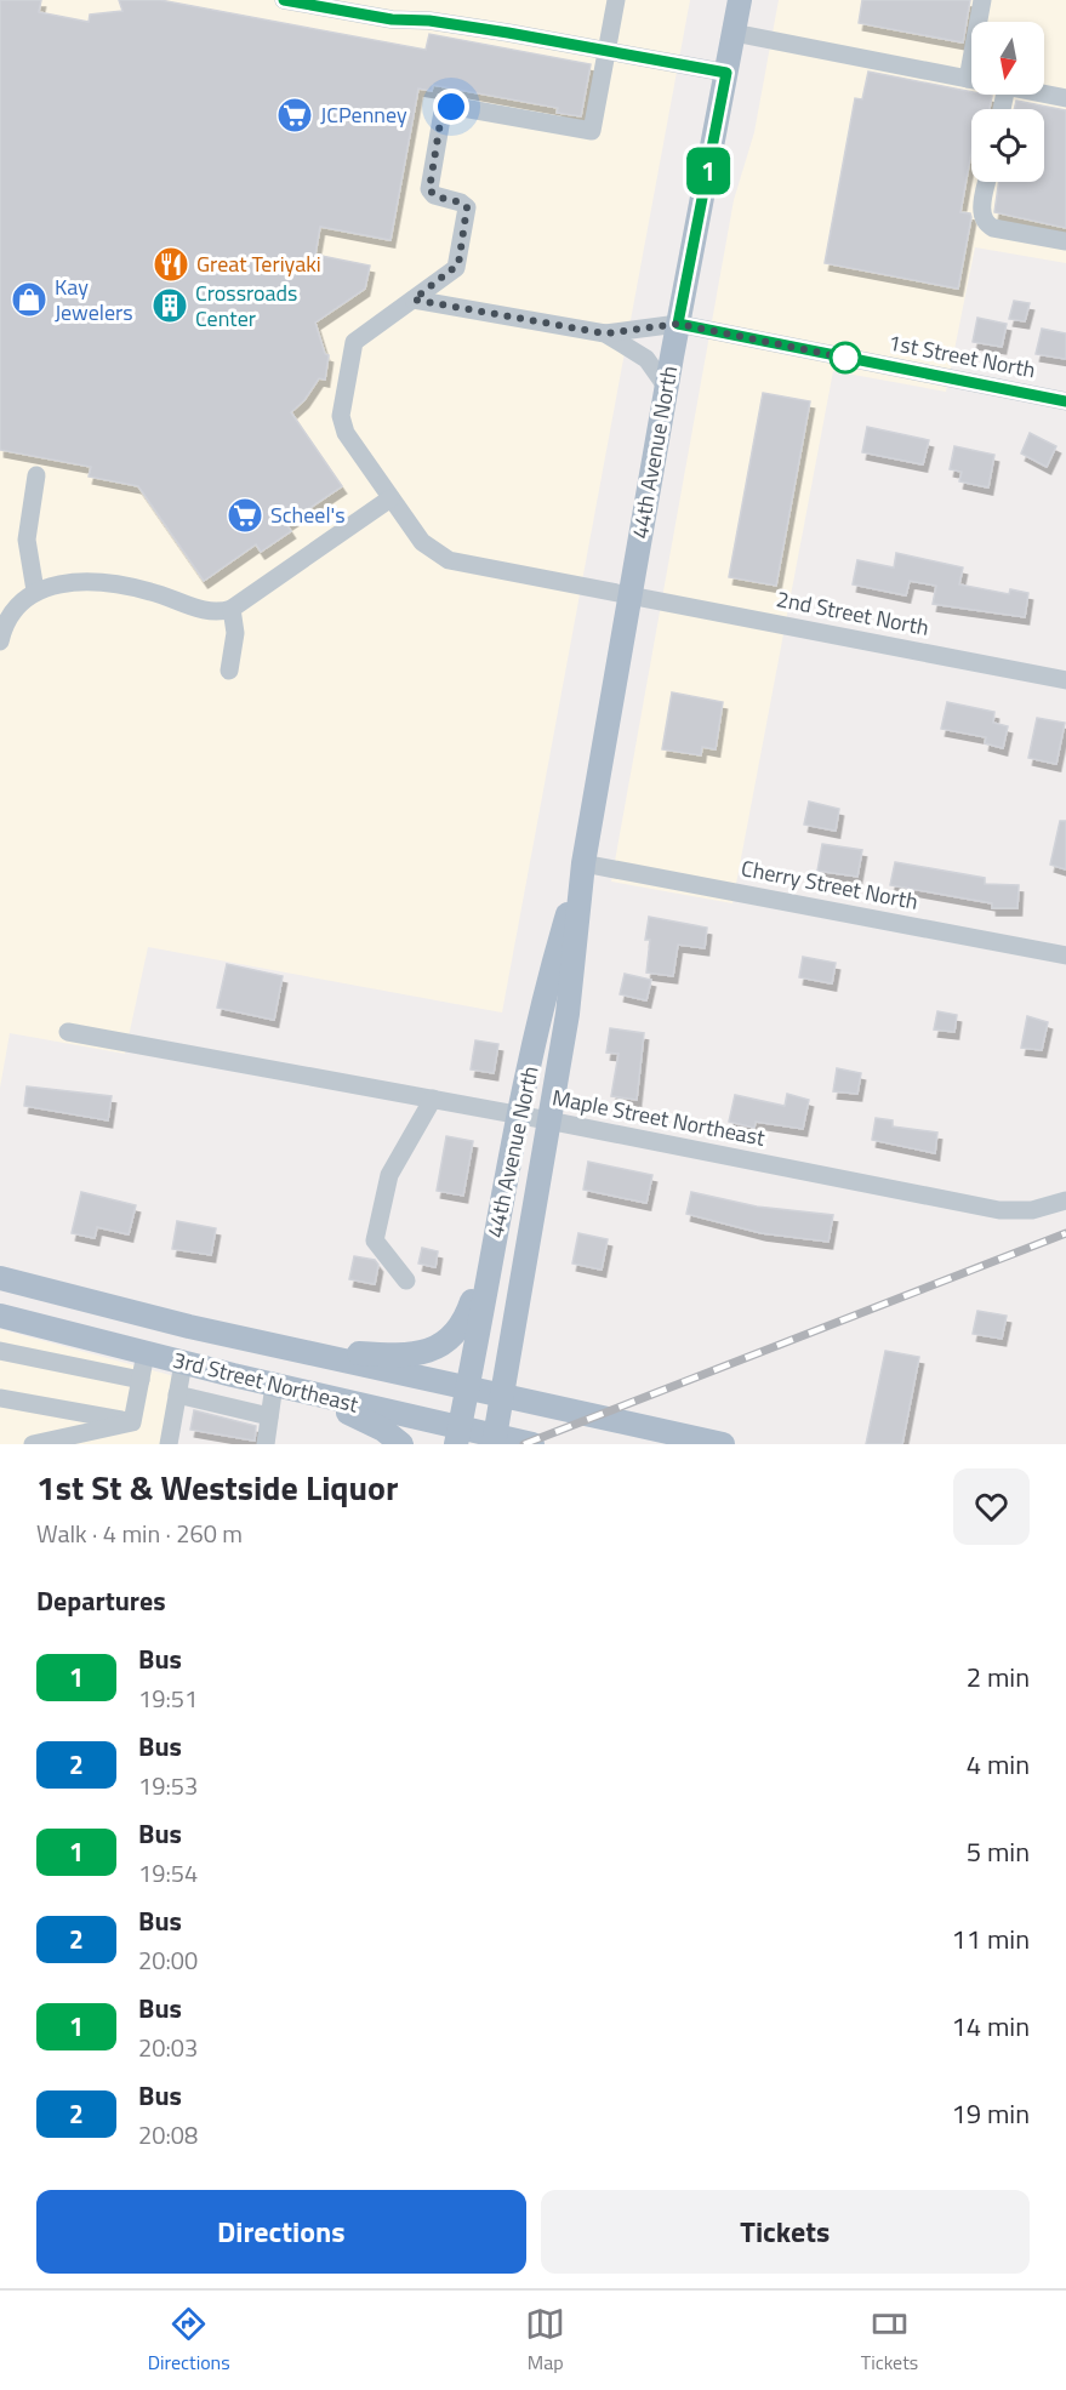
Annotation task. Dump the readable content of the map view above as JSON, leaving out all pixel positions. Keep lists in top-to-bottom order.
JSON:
{
  "streets": {
    "main road": ["44th Avenue North", "3rd Street Northeast"],
    "street": [
      "1st Street North",
      "2nd Street North",
      "Cherry Street North",
      "Maple Street Northeast"
    ]
  },
  "crossings": [
    ["1st Street North", "44th Avenue North"],
    ["44th Avenue North", "2nd Street North"],
    ["44th Avenue North", "Cherry Street North"],
    ["44th Avenue North", "Maple Street Northeast"],
    ["44th Avenue North", "3rd Street Northeast"]
  ],
  "places": {
    "supermarket": ["JCPenney", "Scheel's"],
    "restaurant": ["Great Teriyaki"],
    "shop": ["Kay Jewelers"],
    "building": ["Crossroads Center"]
  },
  "lines": ["bus line 1"],
  "north": "bottom",
  "page": {
    "on_map": "1",
    "heading": [
      ["1st St & Westside Liquor", "Walk · 4 min · 260 m"],
      "Departures"
    ],
    "list": [
      {
        "mark": "1",
        "name": "Bus",
        "note": "19:51",
        "value": "2 min"
      },
      {
        "mark": "2",
        "name": "Bus",
        "note": "19:53",
        "value": "4 min"
      },
      {
        "mark": "1",
        "name": "Bus",
        "note": "19:54",
        "value": "5 min"
      },
      {
        "mark": "2",
        "name": "Bus",
        "note": "20:00",
        "value": "11 min"
      },
      {
        "mark": "1",
        "name": "Bus",
        "note": "20:03",
        "value": "14 min"
      },
      {
        "mark": "2",
        "name": "Bus",
        "note": "20:08",
        "value": "19 min"
      }
    ],
    "buttons": ["Directions", "Tickets"],
    "tabs": ["Directions", "Map", "Tickets"]
  }
}
